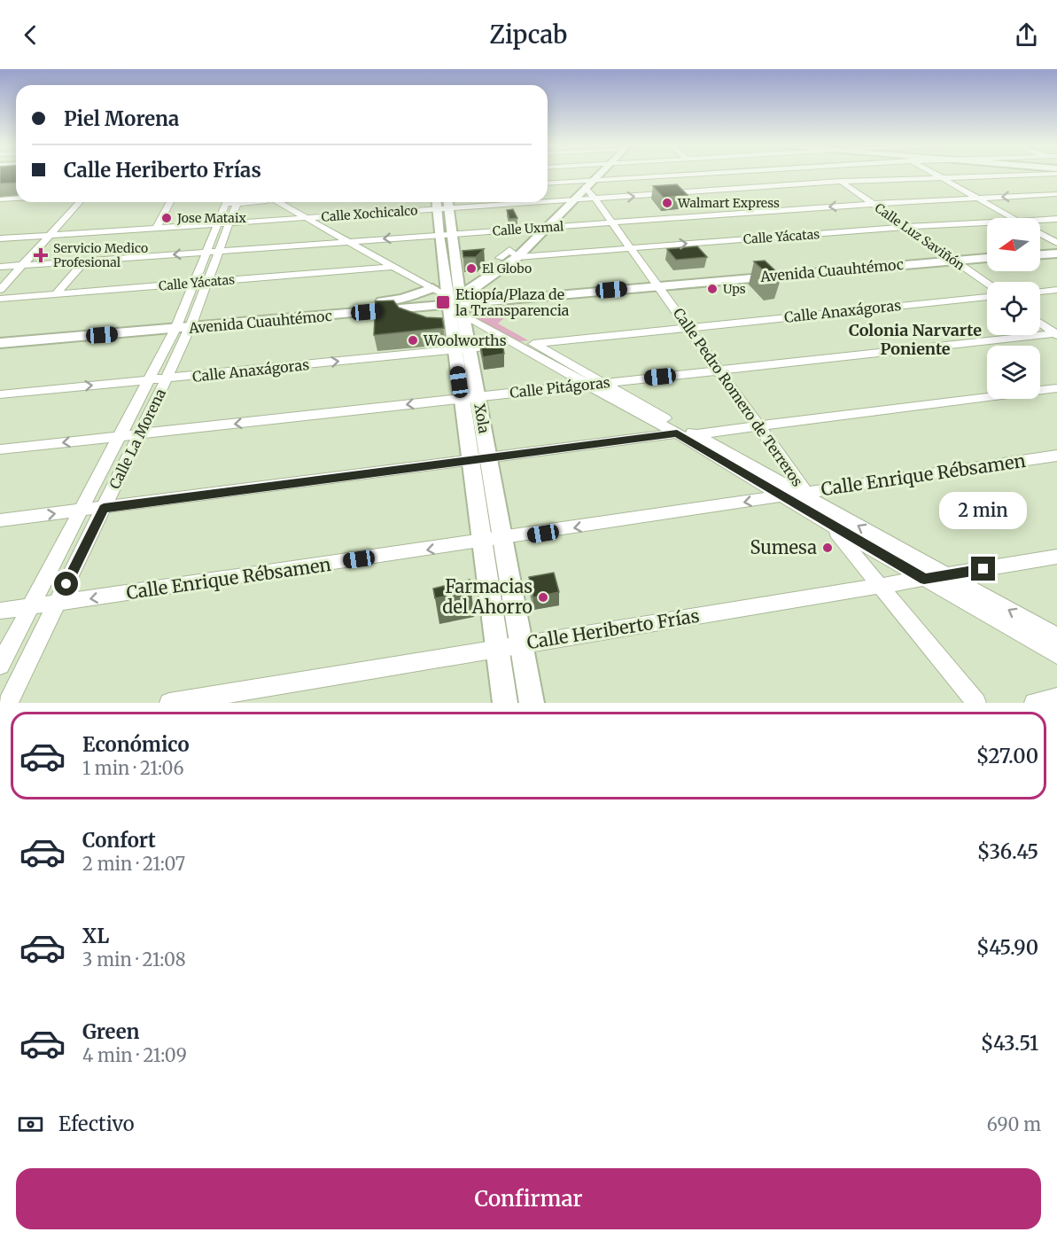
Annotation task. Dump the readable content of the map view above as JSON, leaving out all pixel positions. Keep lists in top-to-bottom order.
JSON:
{
  "streets": {
    "main road": ["Avenida Cuauhtémoc", "Xola"],
    "street": [
      "Calle Xochicalco",
      "Calle Uxmal",
      "Calle Yácatas",
      "Calle Luz Saviñón",
      "Calle Anaxágoras",
      "Calle Pitágoras",
      "Calle Pedro Romero de Terreros",
      "Calle La Morena",
      "Calle Enrique Rébsamen",
      "Calle Heriberto Frías"
    ]
  },
  "crossings": [
    ["Calle Xochicalco", "Calle Luz Saviñón"],
    ["Calle Xochicalco", "Calle Pedro Romero de Terreros"],
    ["Calle Xochicalco", "Xola"],
    ["Calle Xochicalco", "Calle La Morena"],
    ["Calle Uxmal", "Calle Luz Saviñón"],
    ["Calle Uxmal", "Calle Pedro Romero de Terreros"],
    ["Calle Uxmal", "Xola"],
    ["Calle Uxmal", "Calle La Morena"],
    ["Calle Yácatas", "Calle Luz Saviñón"],
    ["Calle Yácatas", "Calle Pedro Romero de Terreros"],
    ["Calle Yácatas", "Calle La Morena"],
    ["Calle Luz Saviñón", "Avenida Cuauhtémoc"],
    ["Avenida Cuauhtémoc", "Calle Pedro Romero de Terreros"],
    ["Avenida Cuauhtémoc", "Xola"],
    ["Avenida Cuauhtémoc", "Calle La Morena"],
    ["Calle Anaxágoras", "Calle Pedro Romero de Terreros"],
    ["Calle Anaxágoras", "Xola"],
    ["Calle Anaxágoras", "Calle La Morena"],
    ["Calle Pitágoras", "Calle Pedro Romero de Terreros"],
    ["Calle Pitágoras", "Xola"],
    ["Calle Pitágoras", "Calle La Morena"],
    ["Calle Pedro Romero de Terreros", "Calle Enrique Rébsamen"],
    ["Calle Pedro Romero de Terreros", "Calle Heriberto Frías"],
    ["Xola", "Calle Enrique Rébsamen"],
    ["Xola", "Calle Heriberto Frías"],
    ["Calle La Morena", "Calle Enrique Rébsamen"]
  ],
  "one_way": ["Calle Uxmal", "Calle Anaxágoras"],
  "districts": ["Colonia Narvarte Poniente"],
  "places": {
    "other": [
      "Walmart Express",
      "Jose Mataix",
      "El Globo",
      "Ups",
      "Woolworths",
      "Sumesa",
      "Farmacias del Ahorro"
    ],
    "health": ["Servicio Medico Profesional"],
    "transit": ["Etiopía/Plaza de la Transparencia"]
  },
  "north": "left",
  "page": {
    "header": "Zipcab",
    "banner": ["Piel Morena", "Calle Heriberto Frías"],
    "bubble": "2 min",
    "list": [
      {
        "name": "Económico",
        "note": "1 min · 21:06",
        "value": "$27.00"
      },
      {
        "name": "Confort",
        "note": "2 min · 21:07",
        "value": "$36.45"
      },
      {
        "name": "XL",
        "note": "3 min · 21:08",
        "value": "$45.90"
      },
      {
        "name": "Green",
        "note": "4 min · 21:09",
        "value": "$43.51"
      }
    ],
    "pay": ["Efectivo", "690 m"],
    "buttons": "Confirmar"
  }
}
